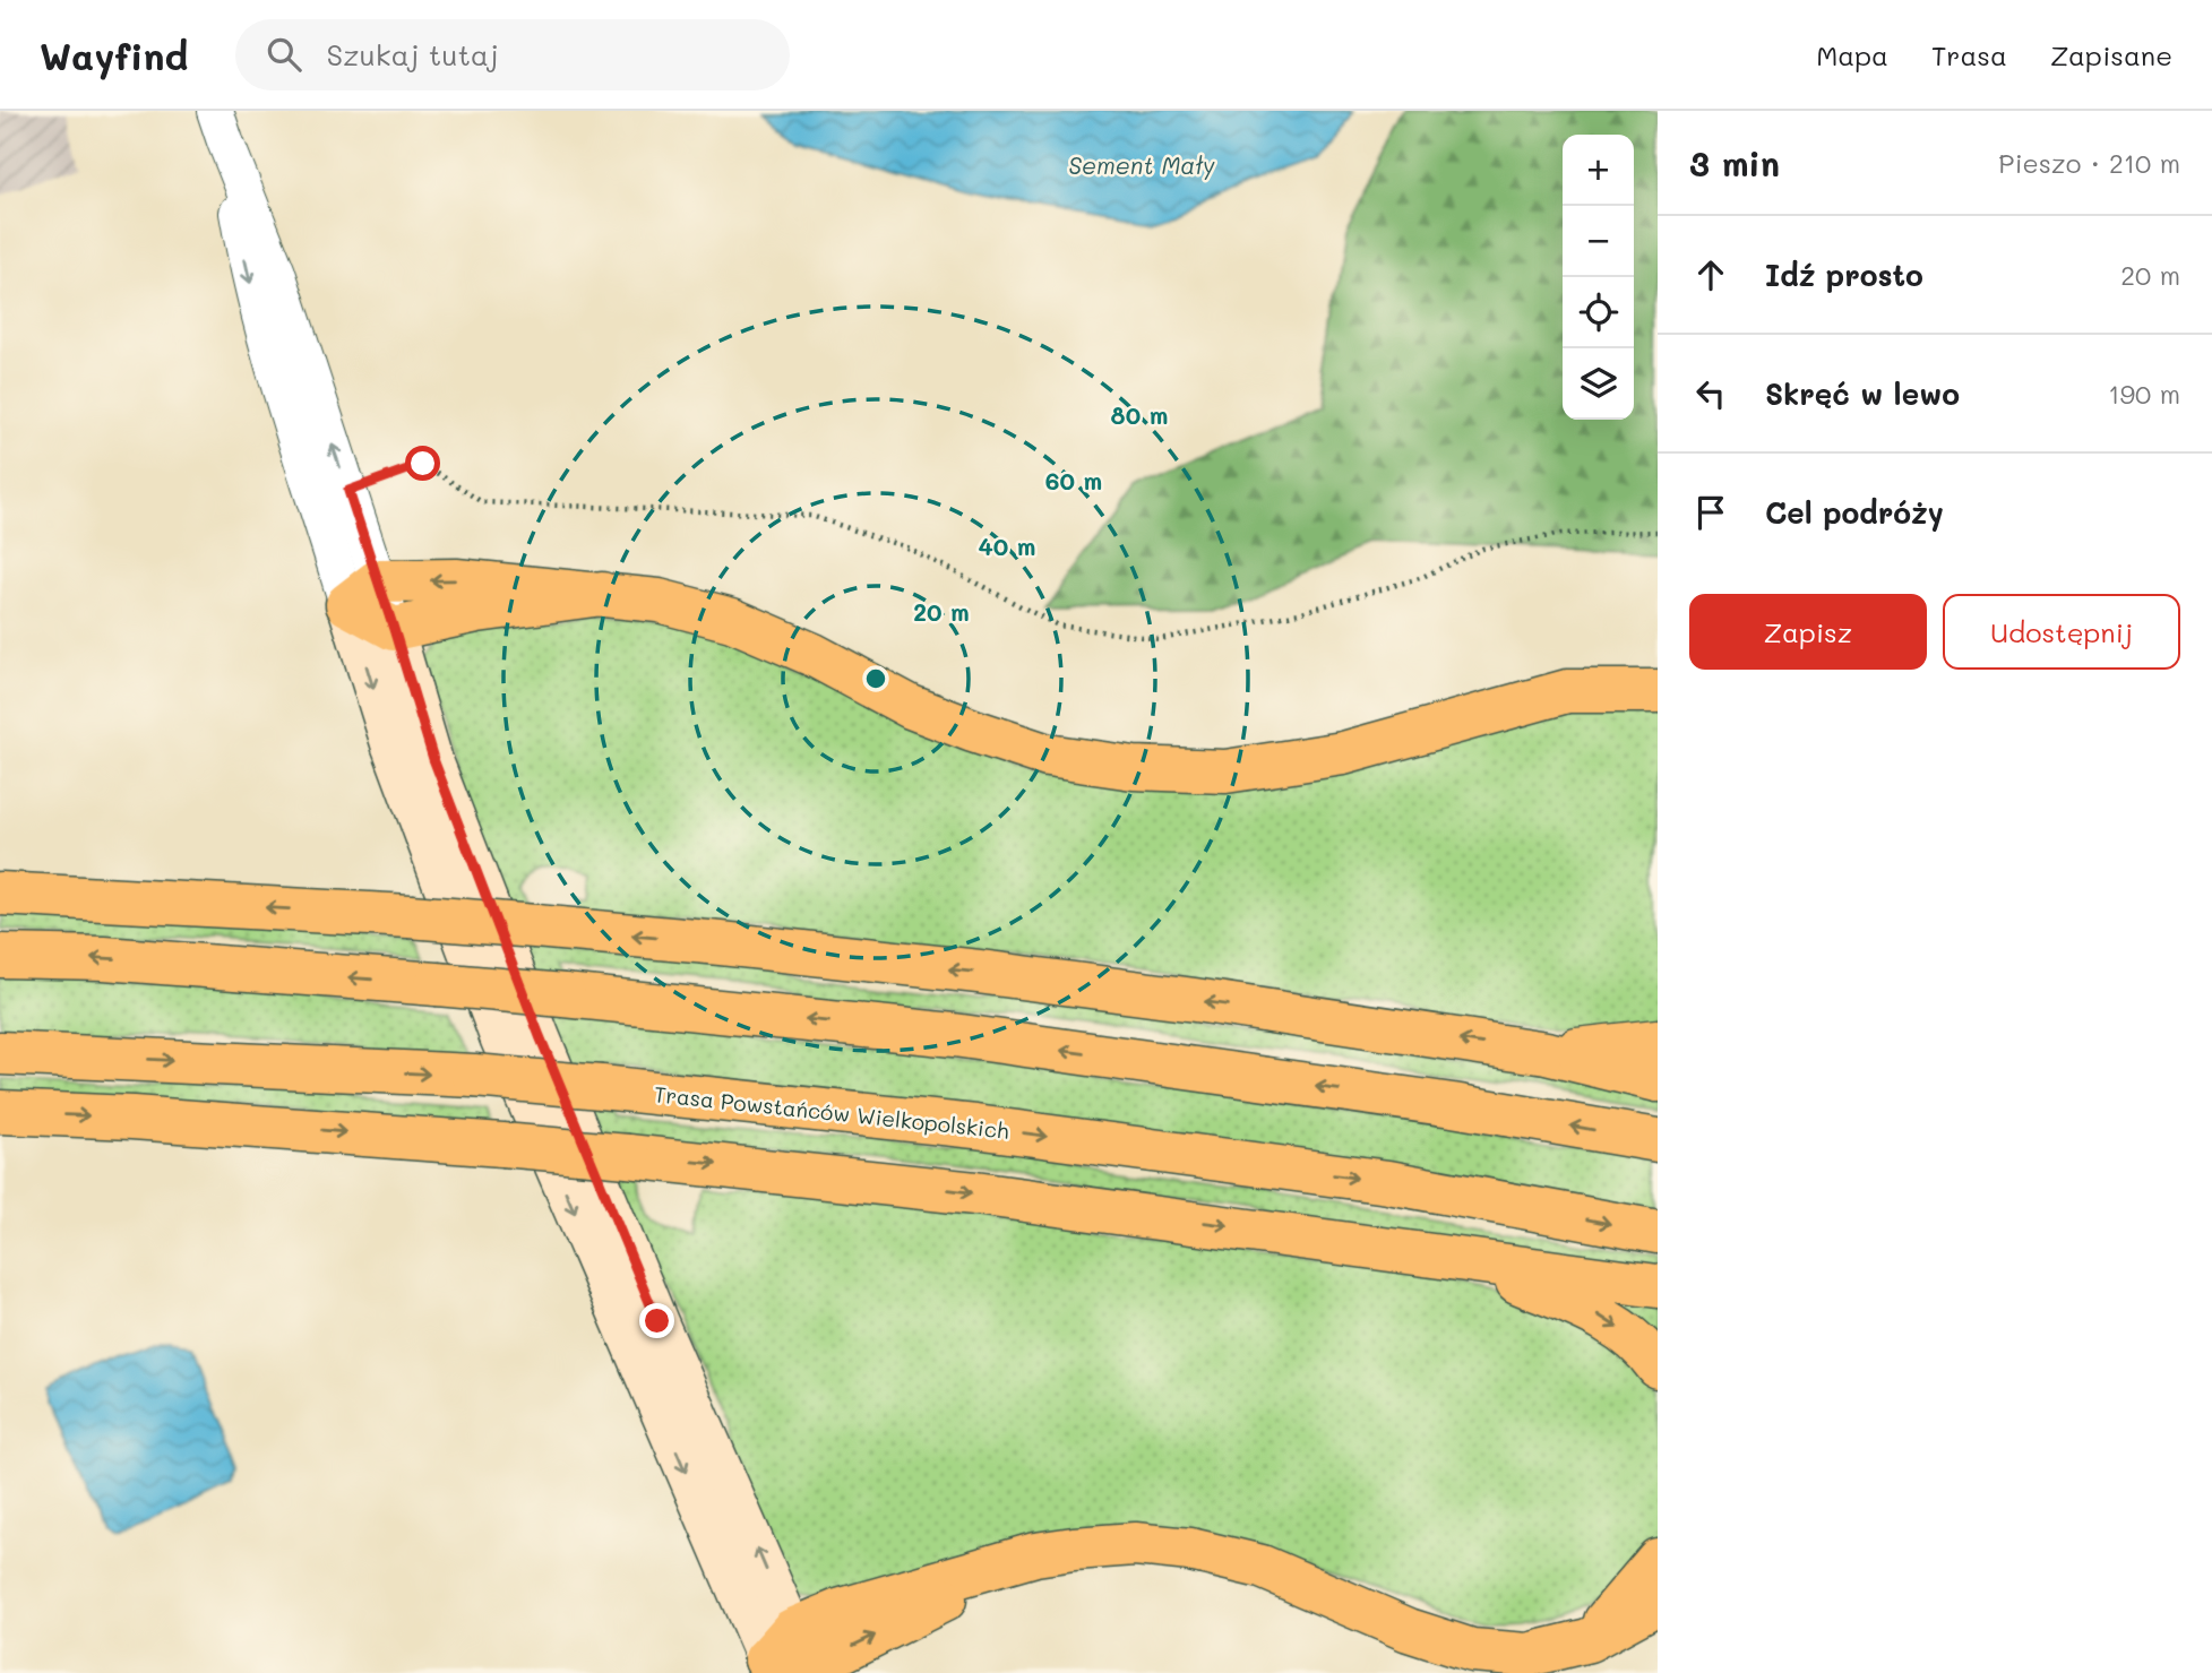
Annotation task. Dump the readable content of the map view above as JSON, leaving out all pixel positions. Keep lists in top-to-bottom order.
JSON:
{
  "streets": {
    "highway": ["Trasa Powstańców Wielkopolskich"]
  },
  "water": ["Sement Mały"],
  "page": {
    "header": "Wayfind",
    "search": "Szukaj tutaj",
    "nav": ["Mapa", "Trasa", "Zapisane"],
    "heading": ["3 min", "Pieszo · 210 m"],
    "map_buttons": ["+", "−"],
    "list": [
      ["Idź prosto", "20 m"],
      ["Skręć w lewo", "190 m"],
      "Cel podróży"
    ],
    "buttons": ["Zapisz", "Udostępnij"]
  },
  "rings": [
    "80 m",
    "60 m",
    "40 m",
    "20 m"
  ]
}
